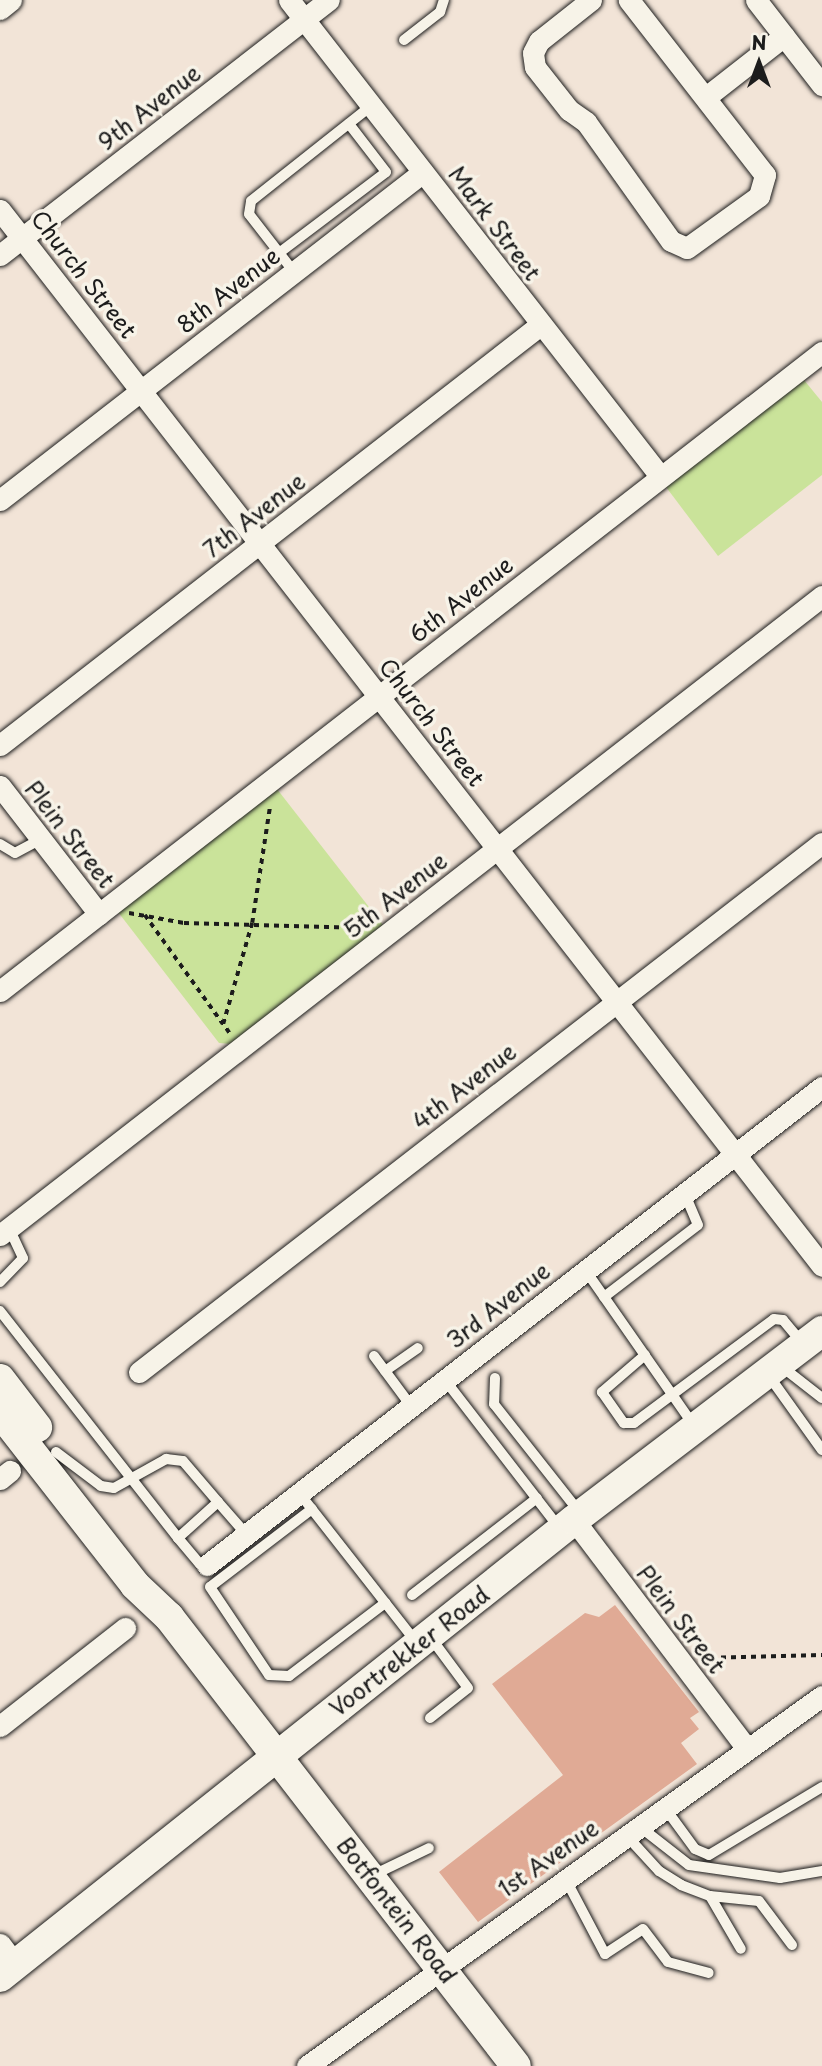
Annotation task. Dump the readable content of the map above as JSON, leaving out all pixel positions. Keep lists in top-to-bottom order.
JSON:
{
  "streets": {
    "main road": ["Voortrekker Road", "Botfontein Road"],
    "street": [
      "9th Avenue",
      "Mark Street",
      "Church Street",
      "8th Avenue",
      "7th Avenue",
      "6th Avenue",
      "Plein Street",
      "5th Avenue",
      "4th Avenue",
      "3rd Avenue",
      "1st Avenue"
    ]
  },
  "crossings": [
    ["9th Avenue", "Mark Street"],
    ["9th Avenue", "Church Street"],
    ["Mark Street", "8th Avenue"],
    ["Mark Street", "7th Avenue"],
    ["Mark Street", "6th Avenue"],
    ["Church Street", "8th Avenue"],
    ["Church Street", "7th Avenue"],
    ["Church Street", "6th Avenue"],
    ["Church Street", "5th Avenue"],
    ["Church Street", "4th Avenue"],
    ["Church Street", "3rd Avenue"],
    ["6th Avenue", "Plein Street"],
    ["Plein Street", "Voortrekker Road"],
    ["Plein Street", "1st Avenue"],
    ["Voortrekker Road", "Botfontein Road"],
    ["1st Avenue", "Botfontein Road"]
  ],
  "north": "top"
}
